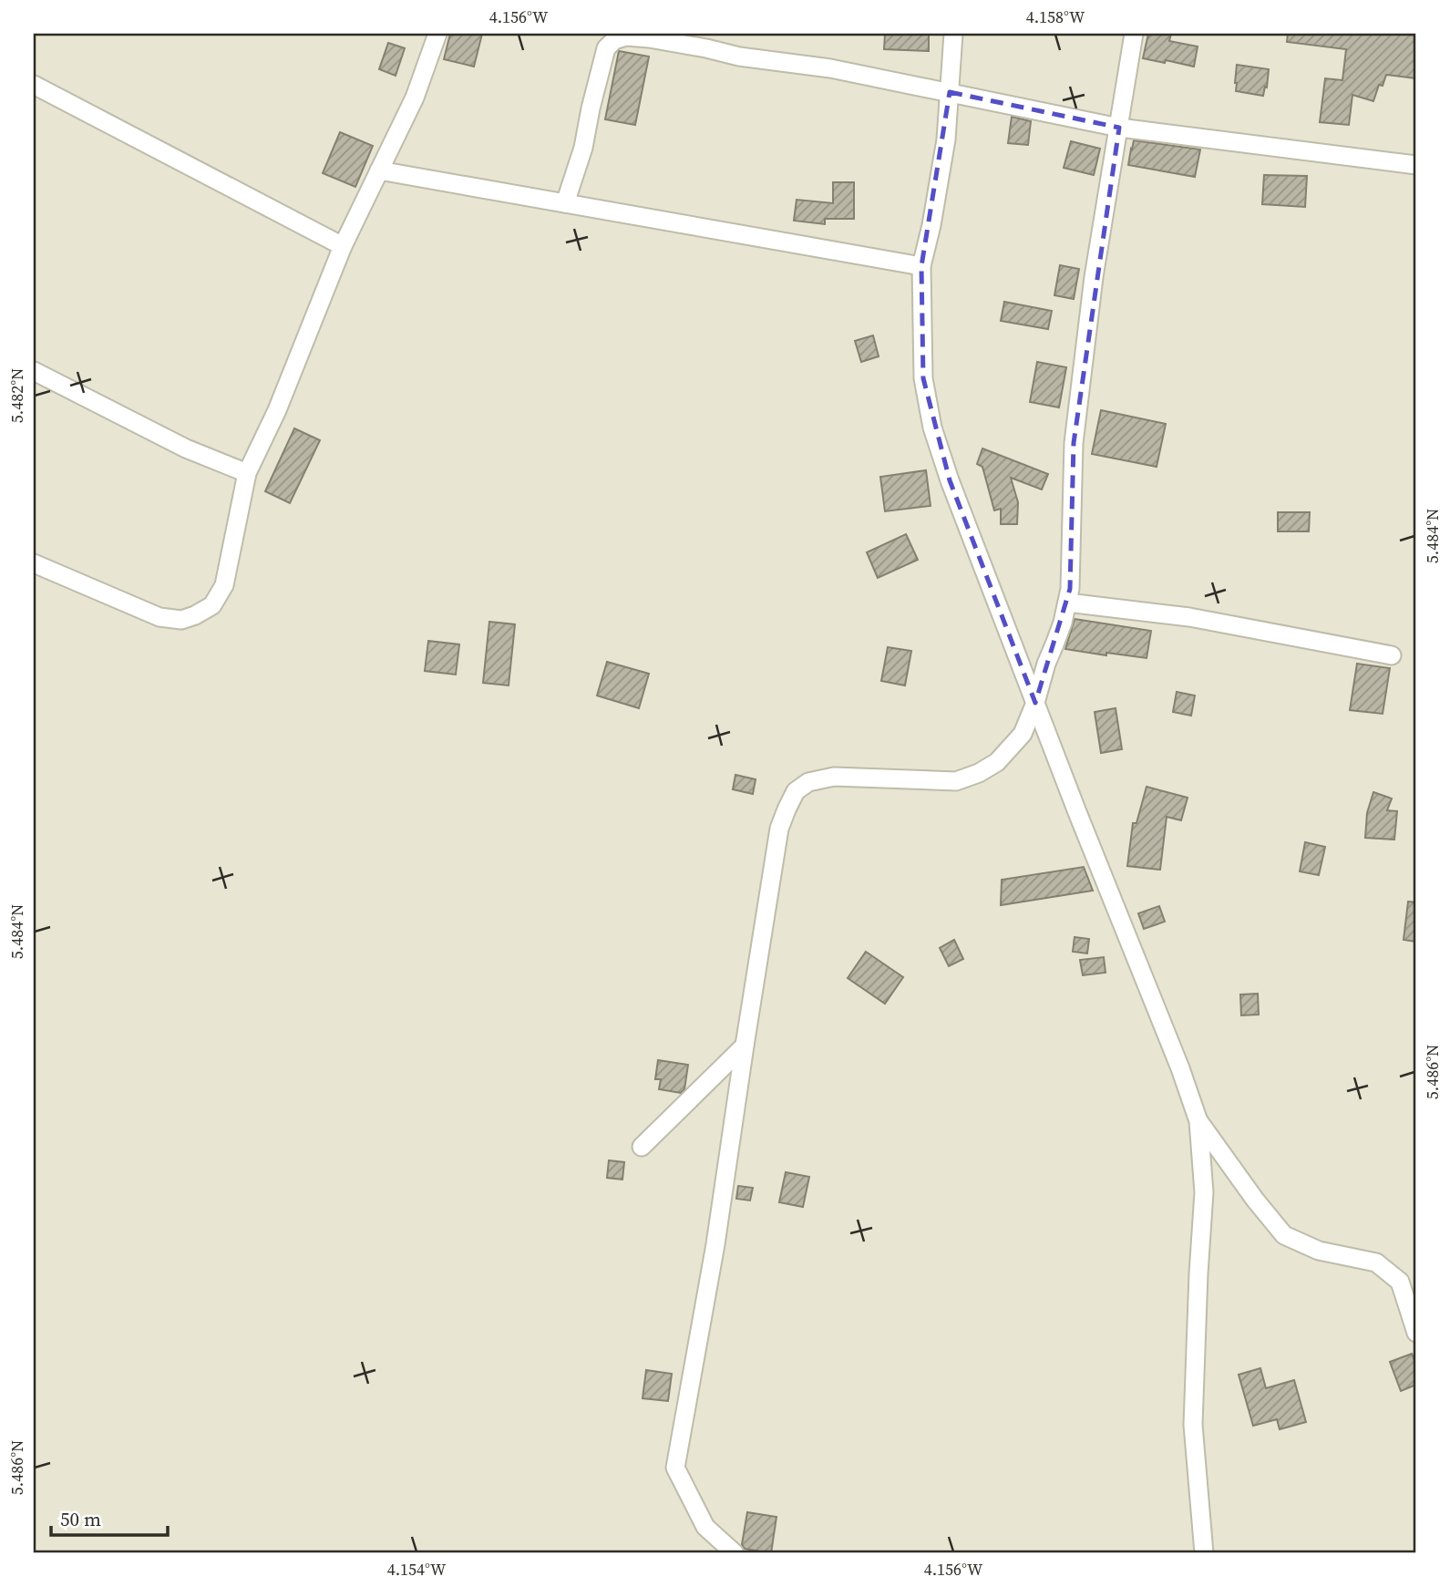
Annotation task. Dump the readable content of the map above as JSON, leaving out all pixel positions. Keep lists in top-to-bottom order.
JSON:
{
  "scale_bar": "50 m",
  "coordinates": [
    "4.156°W",
    "4.158°W",
    "5.482°N",
    "5.484°N",
    "5.486°N",
    "4.154°W"
  ]
}
